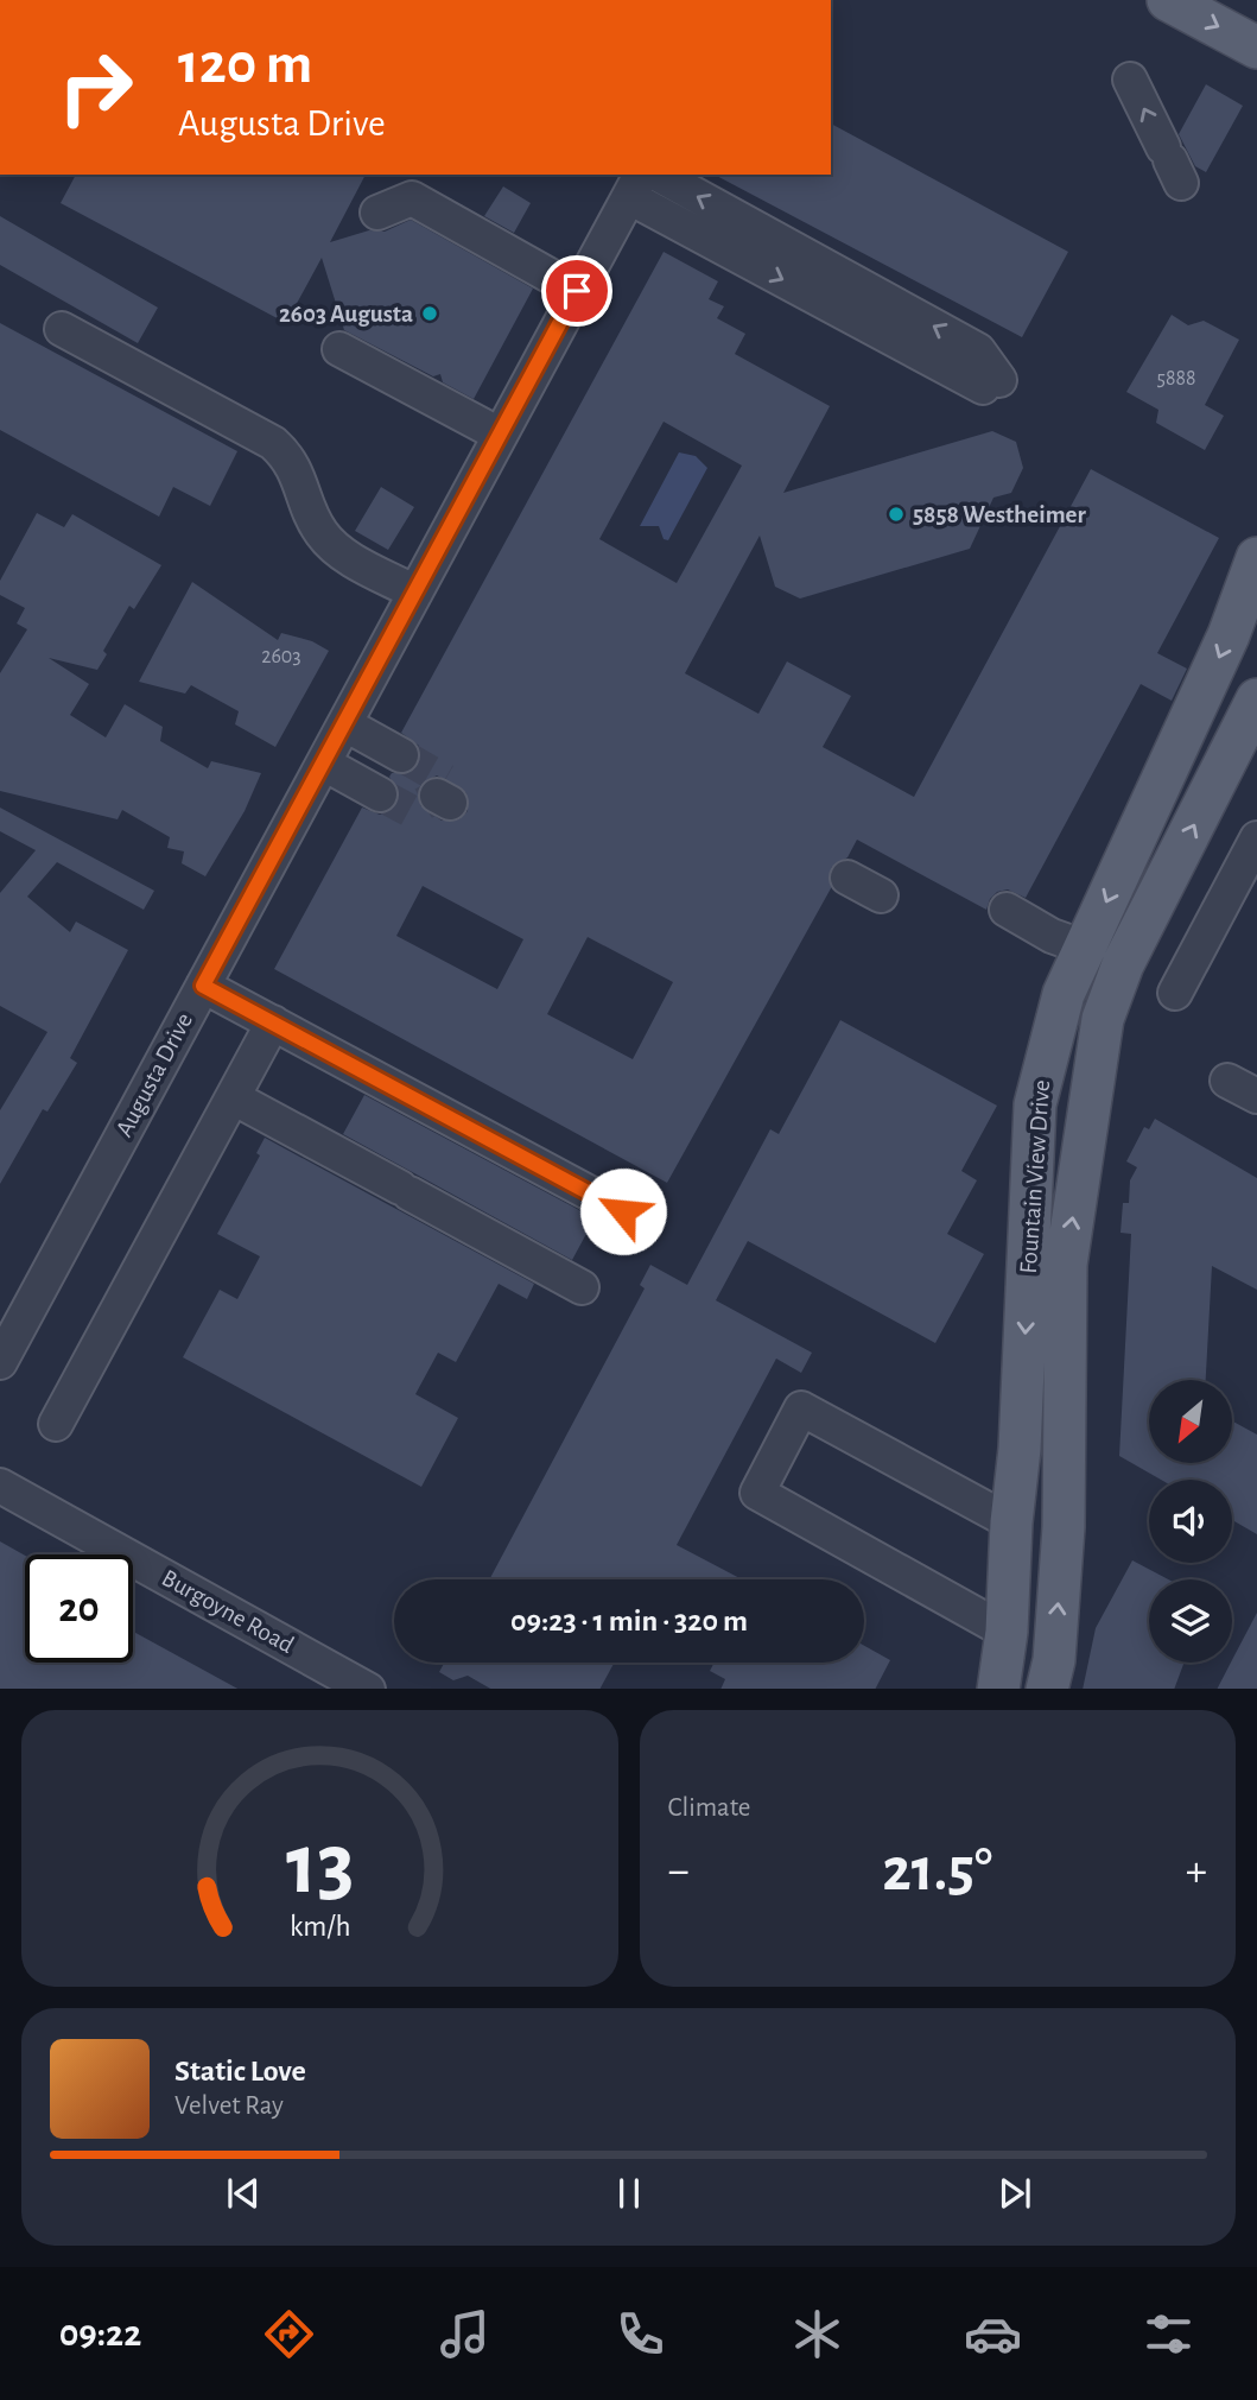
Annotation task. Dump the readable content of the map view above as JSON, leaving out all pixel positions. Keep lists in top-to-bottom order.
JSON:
{
  "streets": {
    "main road": ["Fountain View Drive"],
    "street": ["Augusta Drive", "Burgoyne Road"]
  },
  "places": ["2603 Augusta", "5858 Westheimer"],
  "house_numbers": ["5888", "2603"],
  "north": "bottom left",
  "page": {
    "turn": ["120 m", "Augusta Drive"],
    "limit": "20",
    "trip": "09:23 · 1 min · 320 m",
    "tile": "Climate",
    "heat": ["−", "21.5°", "+"],
    "song": ["Static Love", "Velvet Ray"],
    "tabs": "09:22",
    "gauge": ["13", "km/h"]
  }
}
